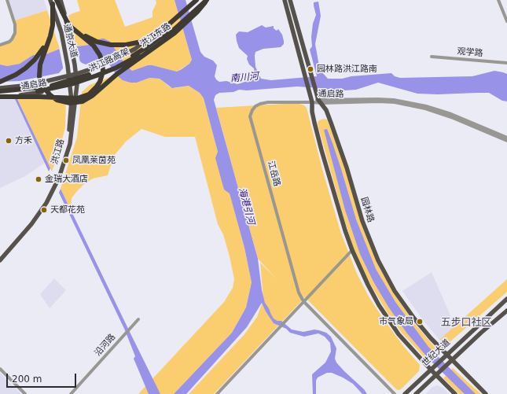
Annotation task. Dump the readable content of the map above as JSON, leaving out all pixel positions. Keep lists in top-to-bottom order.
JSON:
{
  "streets": {
    "highway": ["洪江路高架"],
    "main road": [
      "洪江东路",
      "通京大道",
      "通启路",
      "洪江路",
      "园林路",
      "世纪大道"
    ],
    "street": ["观学路", "江岳路", "沿河路"]
  },
  "crossings": [
    ["洪江东路", "通京大道"],
    ["洪江东路", "洪江路高架"],
    ["洪江东路", "通启路"],
    ["洪江东路", "洪江路"],
    ["通京大道", "通启路"],
    ["通京大道", "洪江路"],
    ["洪江路高架", "通启路"],
    ["通启路", "洪江路"],
    ["通启路", "江岳路"],
    ["通启路", "园林路"],
    ["园林路", "世纪大道"]
  ],
  "districts": ["五步口社区"],
  "water": ["南川河", "海港引河"],
  "places": [
    "园林路洪江路南",
    "方禾",
    "凤凰莱茵苑",
    "金瑞大酒店",
    "天都花苑",
    "市气象局"
  ],
  "scale_bar": "200 m"
}
